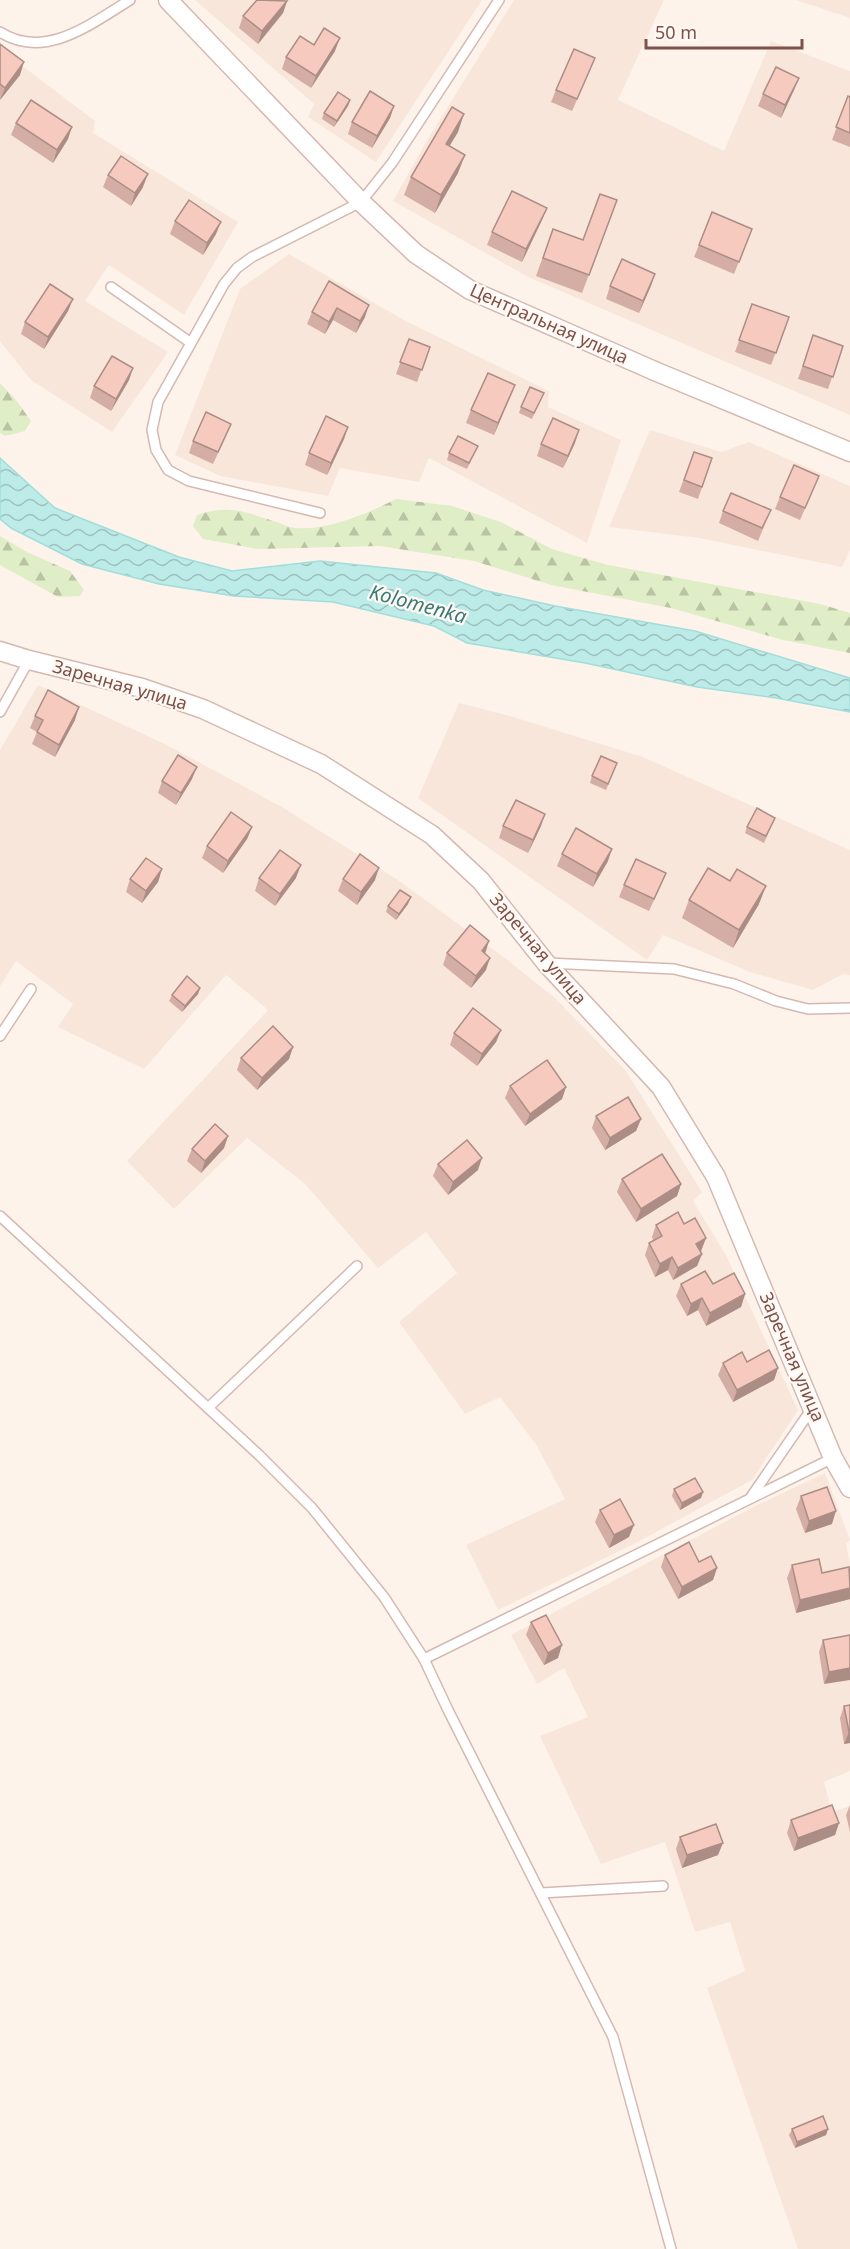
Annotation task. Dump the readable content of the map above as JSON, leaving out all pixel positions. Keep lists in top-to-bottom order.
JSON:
{
  "streets": {
    "street": ["Центральная улица", "Заречная улица"]
  },
  "water": ["Kolomenka"],
  "scale_bar": "50 m"
}
